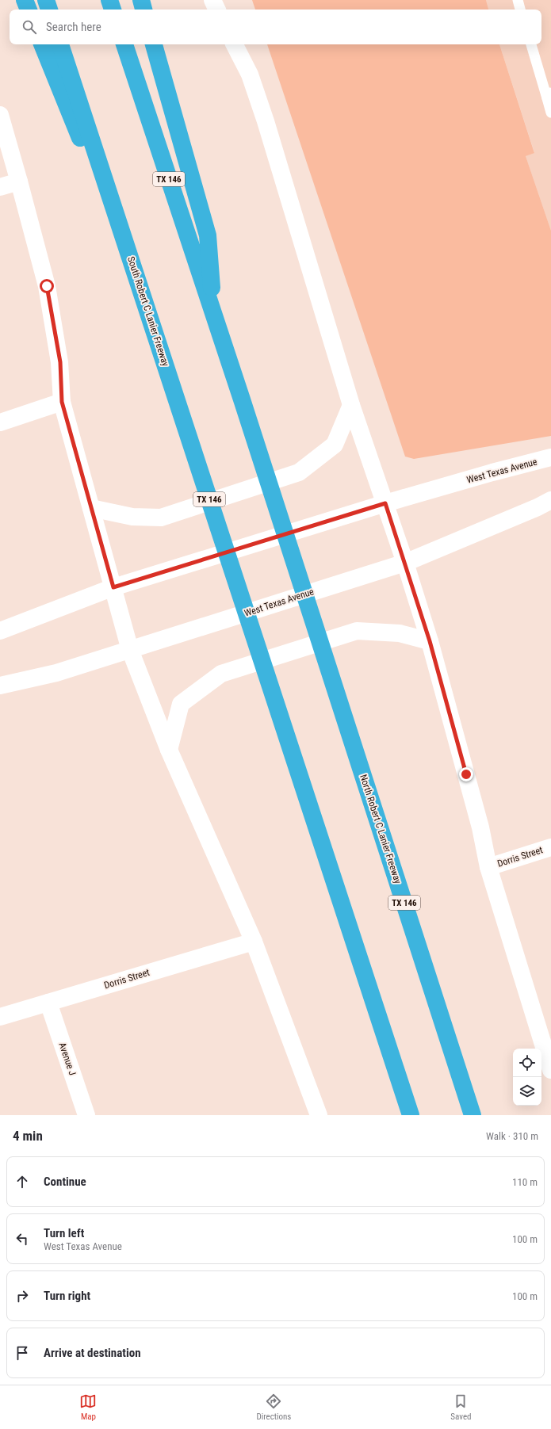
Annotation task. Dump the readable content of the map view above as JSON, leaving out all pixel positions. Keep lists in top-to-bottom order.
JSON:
{
  "streets": {
    "highway": ["TX 146", "South Robert C Lanier Freeway", "North Robert C Lanier Freeway"],
    "main road": ["West Texas Avenue", "Dorris Street", "Avenue J"]
  },
  "crossings": [
    ["TX 146", "North Robert C Lanier Freeway"],
    ["Dorris Street", "Avenue J"]
  ],
  "page": {
    "search": "Search here",
    "heading": ["4 min", "Walk · 310 m"],
    "list": [
      ["Continue", "110 m"],
      ["Turn left", "West Texas Avenue", "100 m"],
      ["Turn right", "100 m"],
      "Arrive at destination"
    ],
    "nav": ["Map", "Directions", "Saved"]
  }
}
